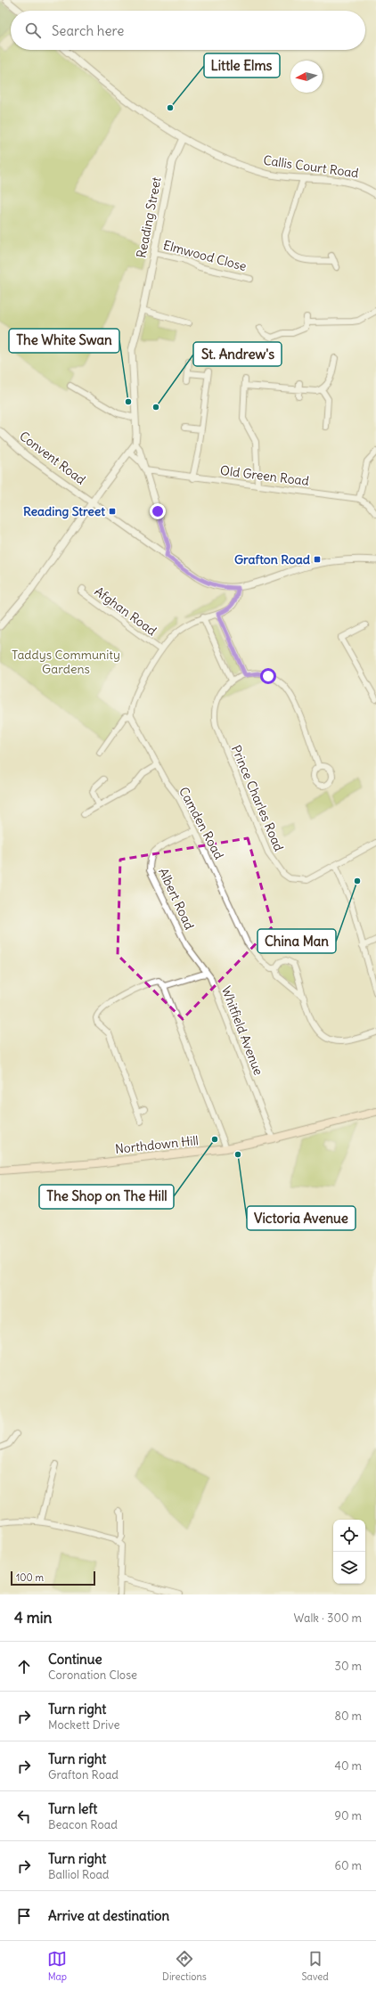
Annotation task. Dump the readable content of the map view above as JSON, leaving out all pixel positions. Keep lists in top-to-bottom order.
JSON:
{
  "streets": {
    "main road": ["Northdown Hill"],
    "street": [
      "Callis Court Road",
      "Reading Street",
      "Elmwood Close",
      "Convent Road",
      "Old Green Road",
      "Afghan Road",
      "Prince Charles Road",
      "Camden Road",
      "Albert Road",
      "Whitfield Avenue"
    ]
  },
  "crossings": [
    ["Callis Court Road", "Reading Street"],
    ["Reading Street", "Elmwood Close"],
    ["Camden Road", "Albert Road"],
    ["Albert Road", "Whitfield Avenue"],
    ["Whitfield Avenue", "Northdown Hill"]
  ],
  "parks": ["Taddys Community Gardens"],
  "places": {
    "other": [
      "Little Elms",
      "The White Swan",
      "St. Andrew's",
      "China Man",
      "The Shop on The Hill",
      "Victoria Avenue"
    ],
    "transit": ["Reading Street", "Grafton Road"]
  },
  "scale_bar": "100 m",
  "north": "left",
  "page": {
    "search": "Search here",
    "scale": "100 m",
    "heading": ["4 min", "Walk · 300 m"],
    "list": [
      ["Continue", "Coronation Close", "30 m"],
      ["Turn right", "Mockett Drive", "80 m"],
      ["Turn right", "Grafton Road", "40 m"],
      ["Turn left", "Beacon Road", "90 m"],
      ["Turn right", "Balliol Road", "60 m"],
      "Arrive at destination"
    ],
    "nav": ["Map", "Directions", "Saved"]
  }
}
